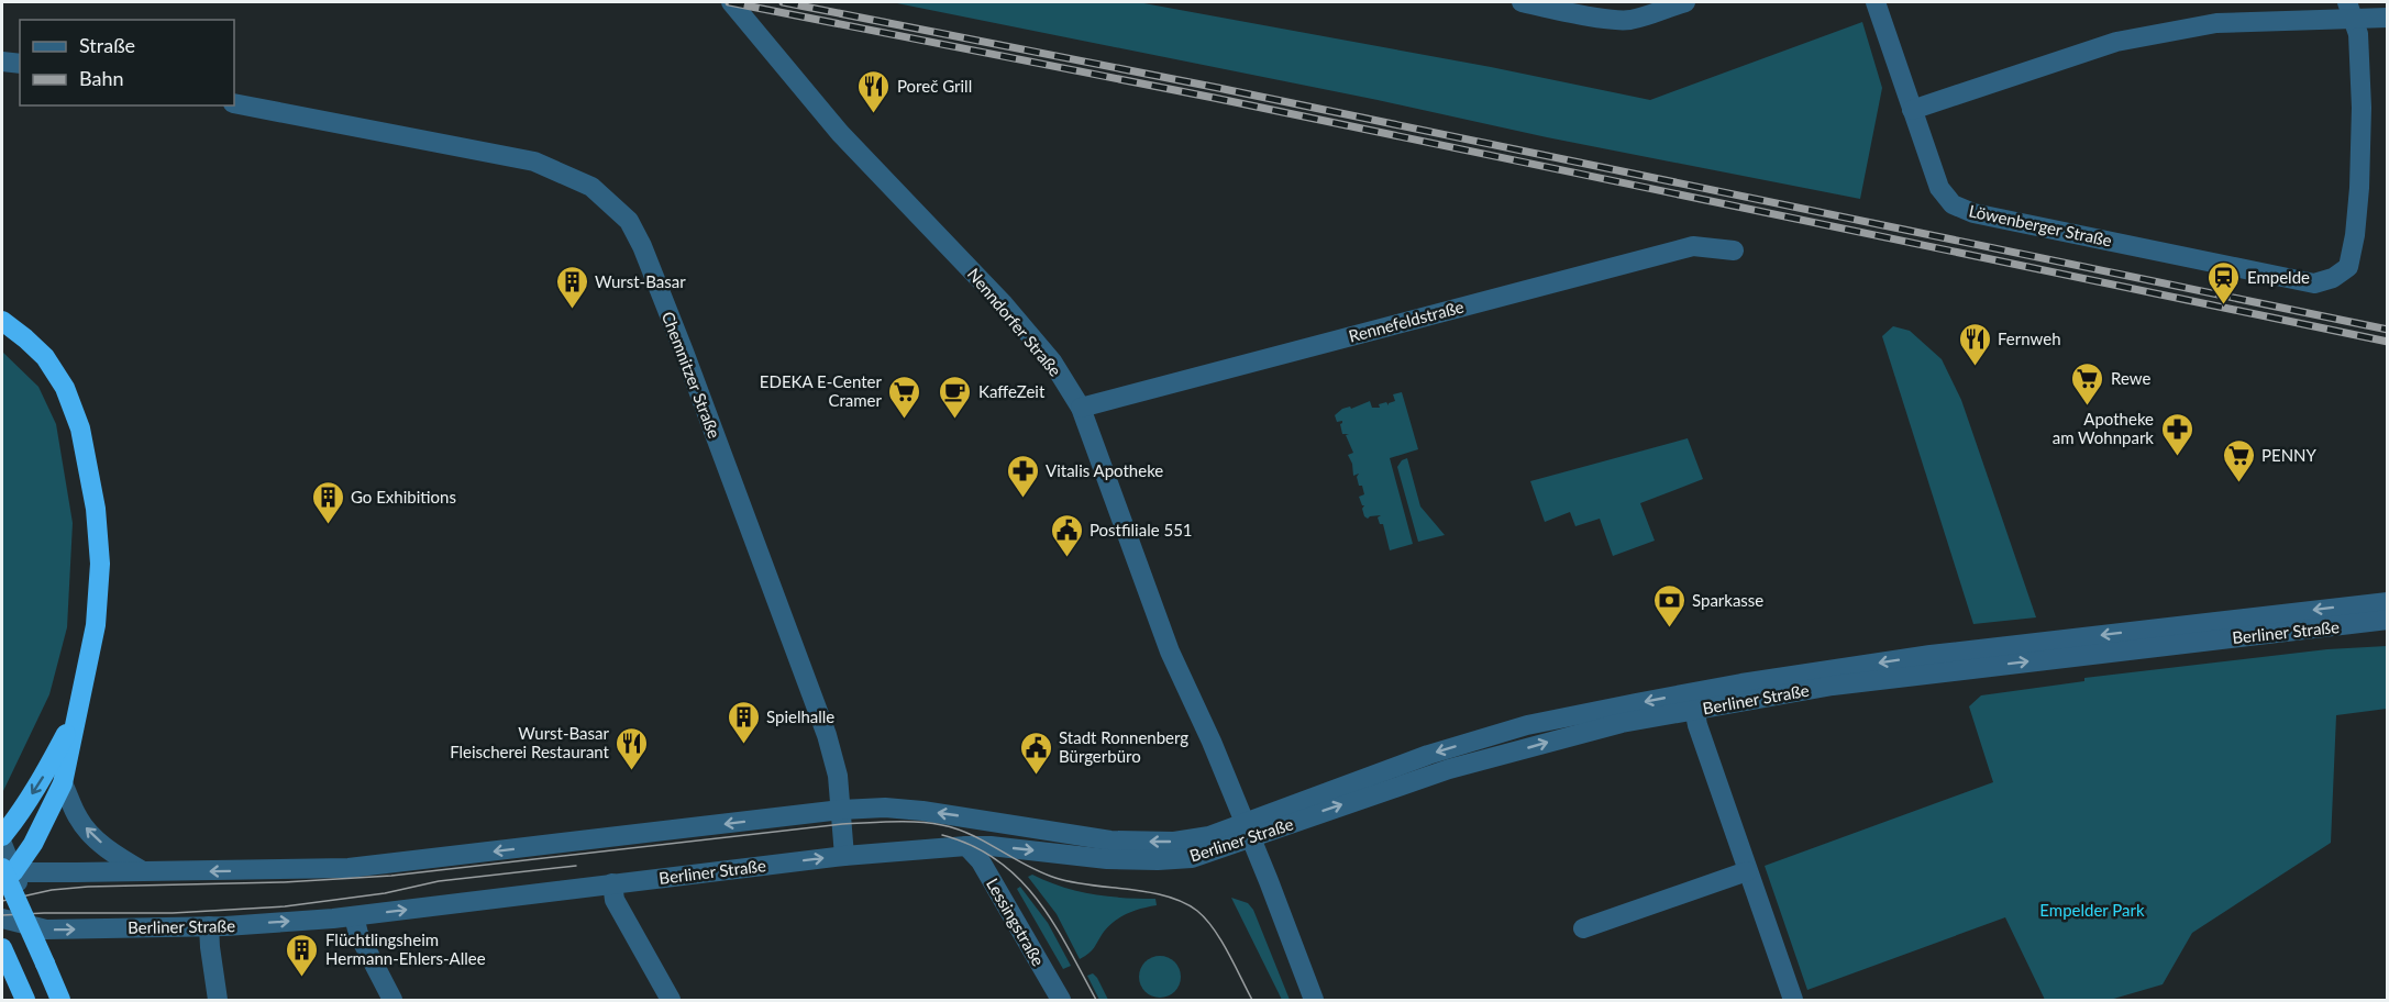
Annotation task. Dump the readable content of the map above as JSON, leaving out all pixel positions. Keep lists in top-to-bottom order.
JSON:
{
  "streets": {
    "street": [
      "Löwenberger Straße",
      "Rennefeldstraße",
      "Nenndorfer Straße",
      "Chemnitzer Straße",
      "Berliner Straße",
      "Lessingstraße"
    ]
  },
  "crossings": [
    ["Rennefeldstraße", "Nenndorfer Straße"],
    ["Nenndorfer Straße", "Berliner Straße"],
    ["Chemnitzer Straße", "Berliner Straße"],
    ["Berliner Straße", "Lessingstraße"]
  ],
  "parks": ["Empelder Park"],
  "places": {
    "restaurant": ["Poreč Grill", "Fernweh", "Wurst-Basar Fleischerei Restaurant"],
    "station": ["Empelde"],
    "building": [
      "Wurst-Basar",
      "Go Exhibitions",
      "Spielhalle",
      "Flüchtlingsheim Hermann-Ehlers-Allee"
    ],
    "supermarket": ["Rewe", "EDEKA E-Center Cramer", "PENNY"],
    "cafe": ["KaffeZeit"],
    "pharmacy": ["Apotheke am Wohnpark", "Vitalis Apotheke"],
    "public building": ["Postfiliale 551", "Stadt Ronnenberg Bürgerbüro"],
    "bank": ["Sparkasse"]
  },
  "legend": ["Straße", "Bahn"]
}
